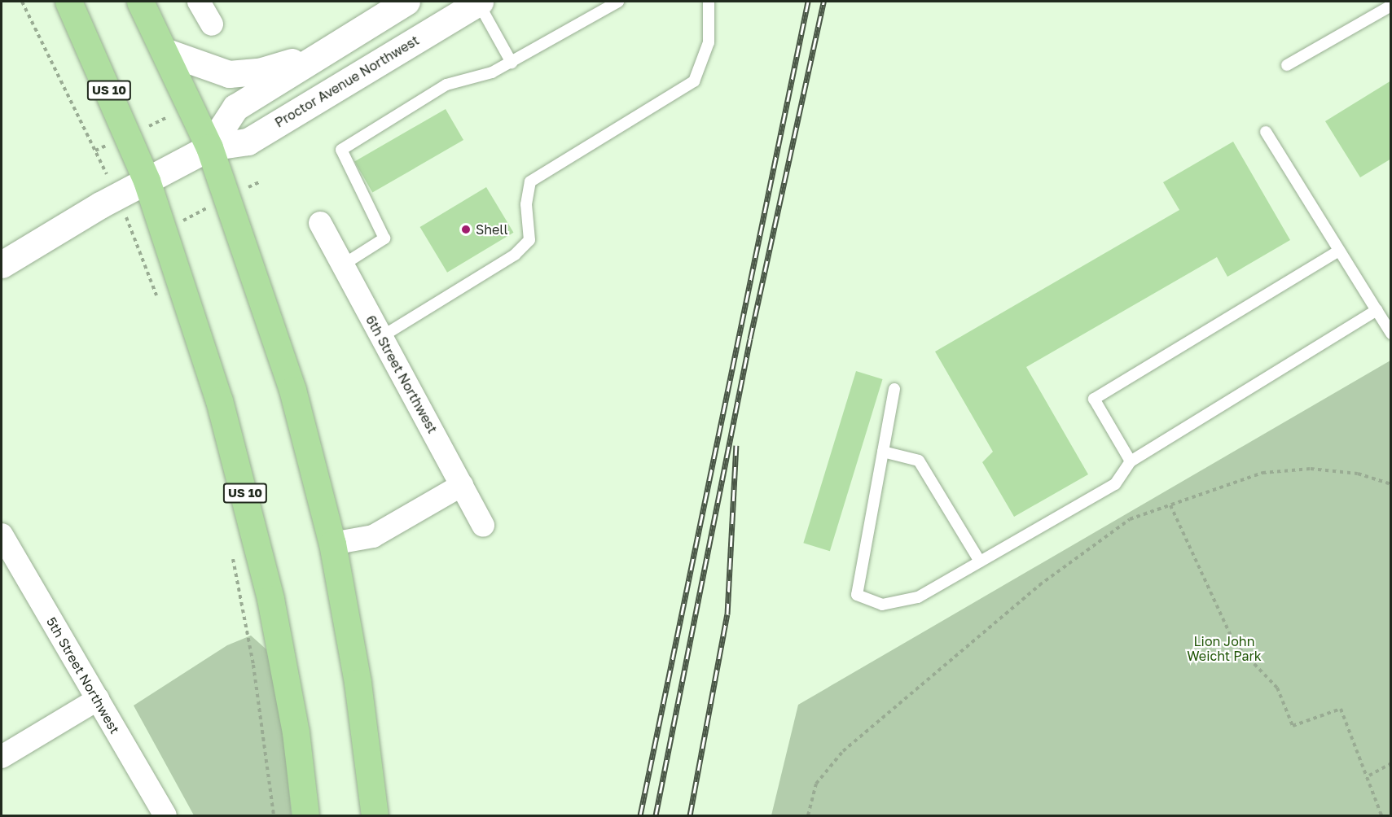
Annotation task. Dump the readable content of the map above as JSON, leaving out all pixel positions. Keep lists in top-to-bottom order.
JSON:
{
  "streets": {
    "highway": ["US 10"],
    "street": ["Proctor Avenue Northwest", "6th Street Northwest", "5th Street Northwest"]
  },
  "crossings": [
    ["Proctor Avenue Northwest", "US 10"]
  ],
  "parks": ["Lion John Weicht Park"],
  "places": ["Shell"]
}
